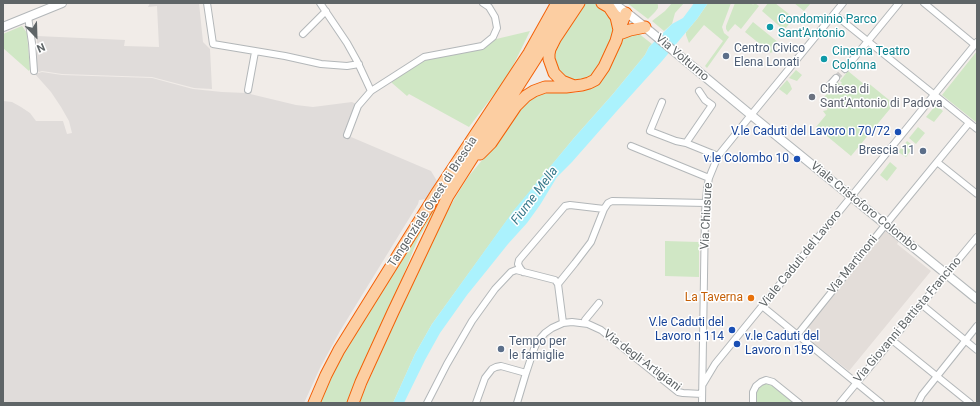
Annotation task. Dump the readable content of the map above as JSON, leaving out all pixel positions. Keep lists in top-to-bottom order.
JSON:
{
  "streets": {
    "highway": ["Tangenziale Ovest di Brescia"],
    "street": [
      "Via Volturno",
      "Viale Cristoforo Colombo",
      "Via Chiusure",
      "Viale Caduti del Lavoro",
      "Via Martinoni",
      "Via Giovanni Battista Francino",
      "Via degli Artigiani"
    ]
  },
  "crossings": [
    ["Via Volturno", "Viale Cristoforo Colombo"],
    ["Via Volturno", "Via Chiusure"],
    ["Viale Cristoforo Colombo", "Via Chiusure"],
    ["Viale Cristoforo Colombo", "Viale Caduti del Lavoro"],
    ["Viale Cristoforo Colombo", "Via Martinoni"],
    ["Viale Cristoforo Colombo", "Via Giovanni Battista Francino"],
    ["Via Chiusure", "Viale Caduti del Lavoro"],
    ["Via Chiusure", "Via degli Artigiani"]
  ],
  "water": ["Fiume Mella"],
  "places": [
    "Condominio Parco Sant'Antonio",
    "Centro Civico Elena Lonati",
    "Cinema Teatro Colonna",
    "Chiesa di Sant'Antonio di Padova",
    "V.le Caduti del Lavoro n 70/72",
    "Brescia 11",
    "v.le Colombo 10",
    "La Taverna",
    "V.le Caduti del Lavoro n 114",
    "v.le Caduti del Lavoro n 159",
    "Tempo per le famiglie"
  ],
  "north": "bottom right"
}
